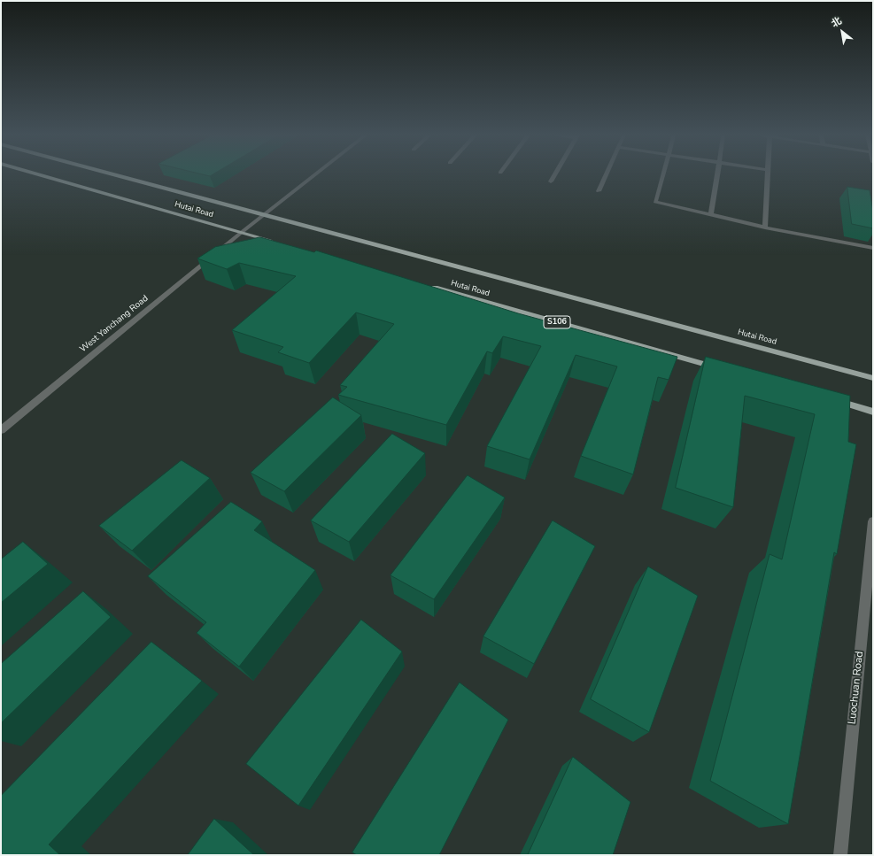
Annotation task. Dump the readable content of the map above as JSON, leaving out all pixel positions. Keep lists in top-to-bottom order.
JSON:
{
  "streets": {
    "main road": ["Hutai Road", "S106"],
    "street": ["West Yanchang Road", "Luochuan Road"]
  },
  "crossings": [
    ["Hutai Road", "West Yanchang Road"]
  ],
  "north": "top left"
}
